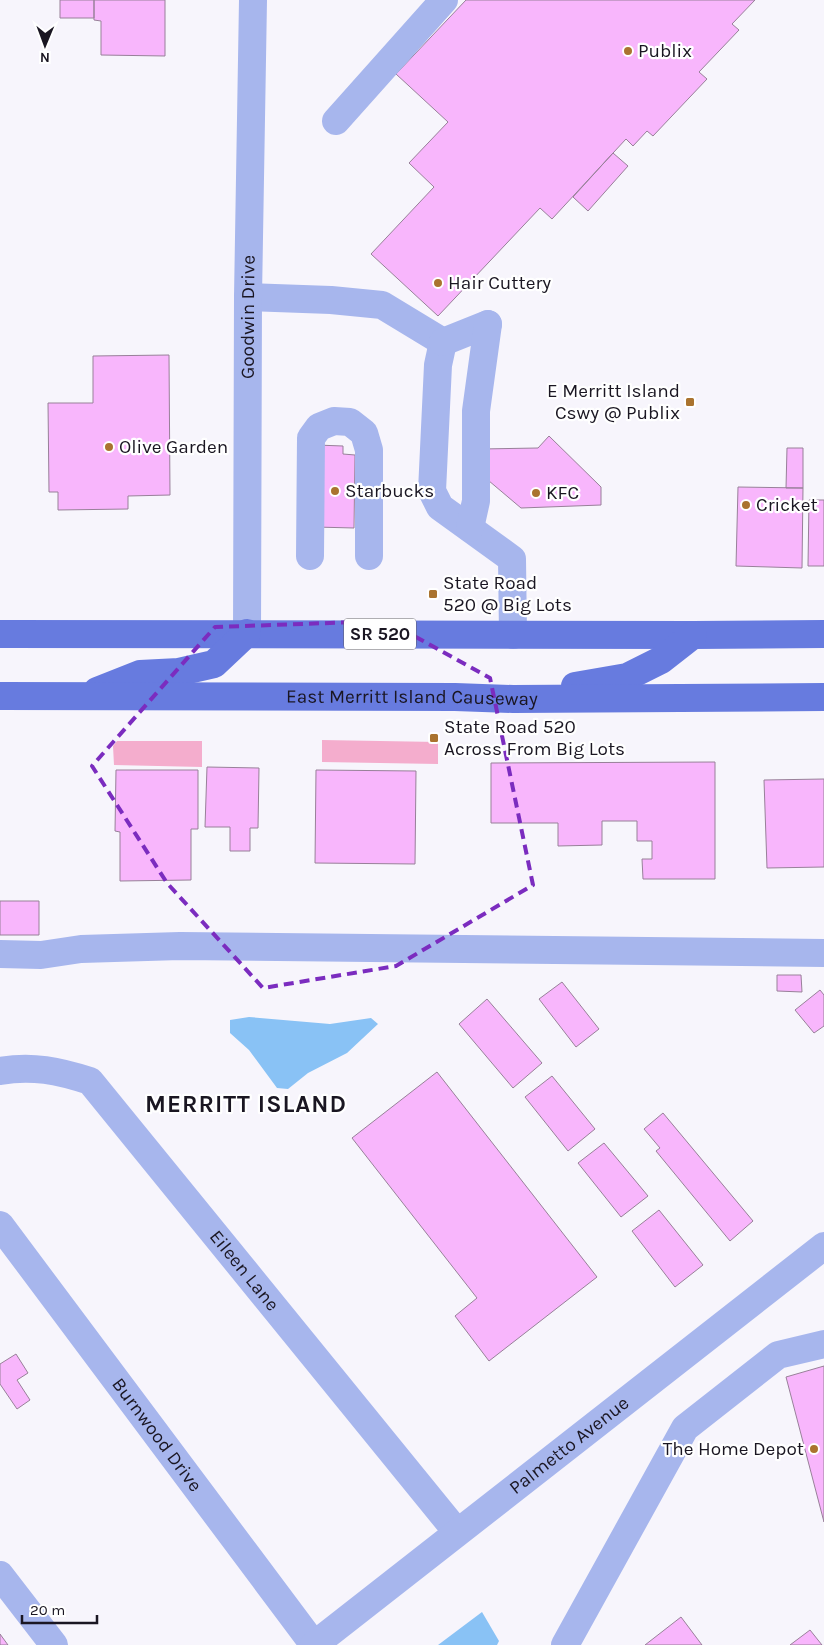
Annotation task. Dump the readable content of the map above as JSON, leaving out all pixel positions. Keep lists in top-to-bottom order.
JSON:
{
  "streets": {
    "main road": ["SR 520", "East Merritt Island Causeway"],
    "street": [
      "Goodwin Drive",
      "Eileen Lane",
      "Burnwood Drive",
      "Palmetto Avenue"
    ]
  },
  "crossings": [
    ["Goodwin Drive", "SR 520"],
    ["Eileen Lane", "Palmetto Avenue"],
    ["Burnwood Drive", "Palmetto Avenue"]
  ],
  "districts": ["MERRITT ISLAND"],
  "places": {
    "other": [
      "Publix",
      "Hair Cuttery",
      "Olive Garden",
      "Starbucks",
      "KFC",
      "Cricket",
      "The Home Depot"
    ],
    "transit": ["E Merritt Island Cswy @ Publix", "State Road 520 @ Big Lots", "State Road 520 Across From Big Lots"]
  },
  "scale_bar": "20 m",
  "north": "bottom"
}
